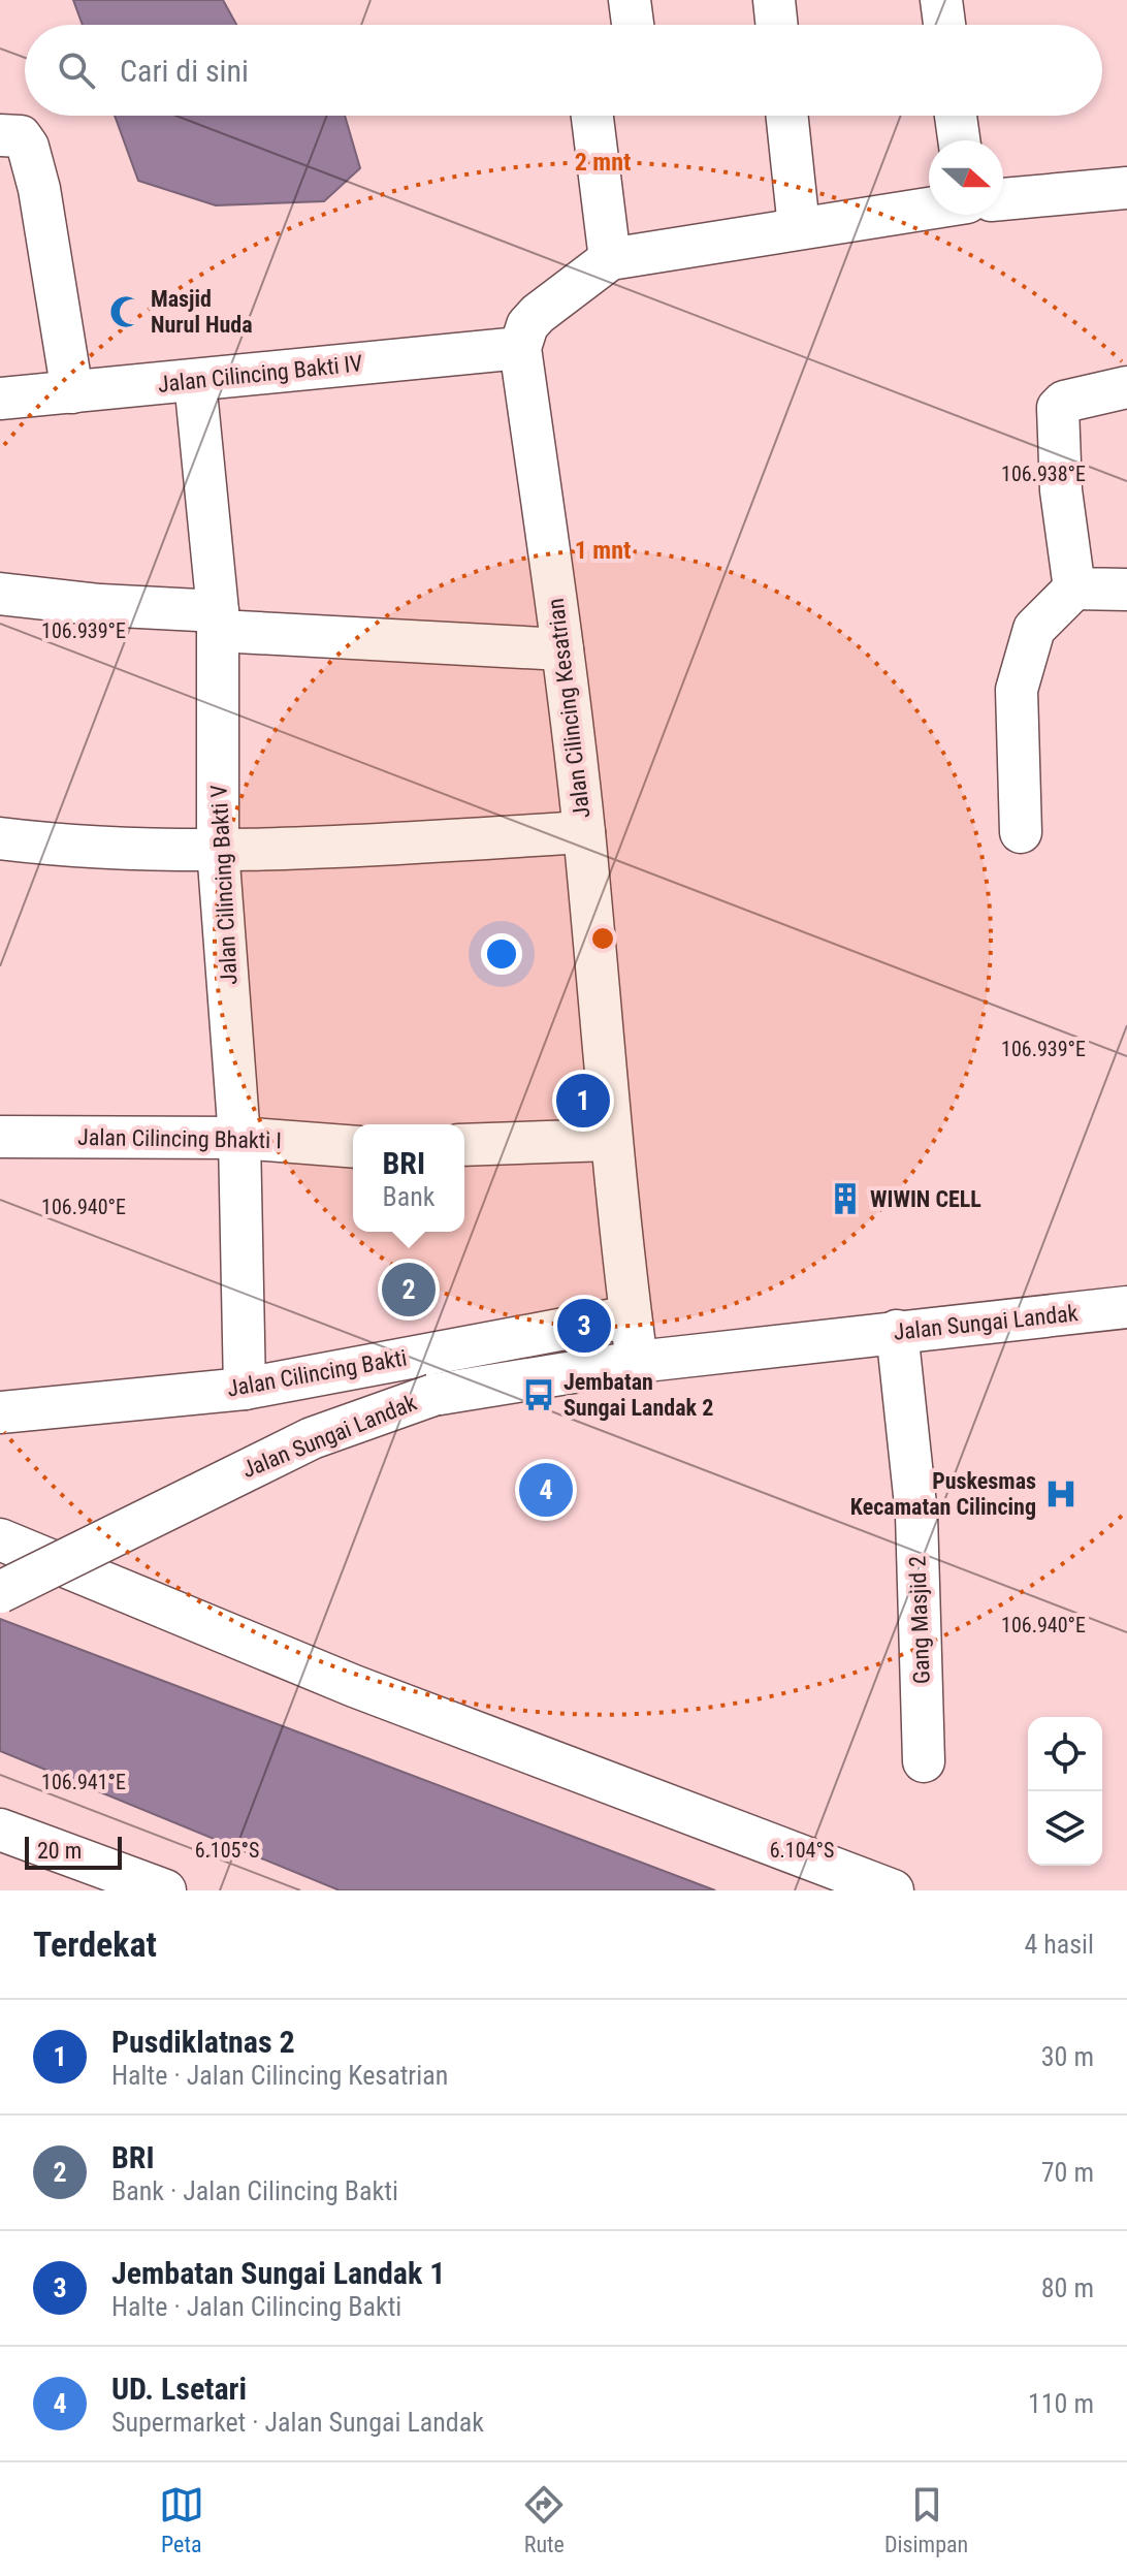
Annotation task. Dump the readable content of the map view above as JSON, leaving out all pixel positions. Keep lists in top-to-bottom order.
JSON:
{
  "streets": {
    "street": [
      "Jalan Cilincing Bakti IV",
      "Jalan Cilincing Kesatrian",
      "Jalan Cilincing Bakti V",
      "Jalan Cilincing Bhakti I",
      "Jalan Sungai Landak",
      "Jalan Cilincing Bakti",
      "Gang Masjid 2"
    ]
  },
  "crossings": [
    ["Jalan Cilincing Bakti IV", "Jalan Cilincing Kesatrian"],
    ["Jalan Cilincing Bakti IV", "Jalan Cilincing Bakti V"],
    ["Jalan Cilincing Kesatrian", "Jalan Sungai Landak"],
    ["Jalan Cilincing Kesatrian", "Jalan Cilincing Bakti"],
    ["Jalan Cilincing Bakti V", "Jalan Cilincing Bhakti I"],
    ["Jalan Cilincing Bakti V", "Jalan Cilincing Bakti"],
    ["Jalan Sungai Landak", "Gang Masjid 2"]
  ],
  "places": {
    "mosque": ["Masjid Nurul Huda"],
    "building": ["WIWIN CELL"],
    "bus stop": ["Jembatan Sungai Landak 2"],
    "hospital": ["Puskesmas Kecamatan Cilincing"]
  },
  "scale_bar": "20 m",
  "north": "right",
  "page": {
    "search": "Cari di sini",
    "pins": [
      "1",
      "2",
      "3",
      "4"
    ],
    "popup": ["BRI", "Bank"],
    "scale": "20 m",
    "heading": ["Terdekat", "4 hasil"],
    "list": [
      {
        "mark": "1",
        "name": "Pusdiklatnas 2",
        "note": "Halte · Jalan Cilincing Kesatrian",
        "value": "30 m"
      },
      {
        "mark": "2",
        "name": "BRI",
        "note": "Bank · Jalan Cilincing Bakti",
        "value": "70 m"
      },
      {
        "mark": "3",
        "name": "Jembatan Sungai Landak 1",
        "note": "Halte · Jalan Cilincing Bakti",
        "value": "80 m"
      },
      {
        "mark": "4",
        "name": "UD. Lsetari",
        "note": "Supermarket · Jalan Sungai Landak",
        "value": "110 m"
      }
    ],
    "nav": ["Peta", "Rute", "Disimpan"]
  },
  "coordinates": [
    "106.938°E",
    "106.939°E",
    "106.940°E",
    "106.941°E",
    "6.105°S",
    "6.104°S"
  ],
  "rings": ["2 mnt", "1 mnt"]
}
